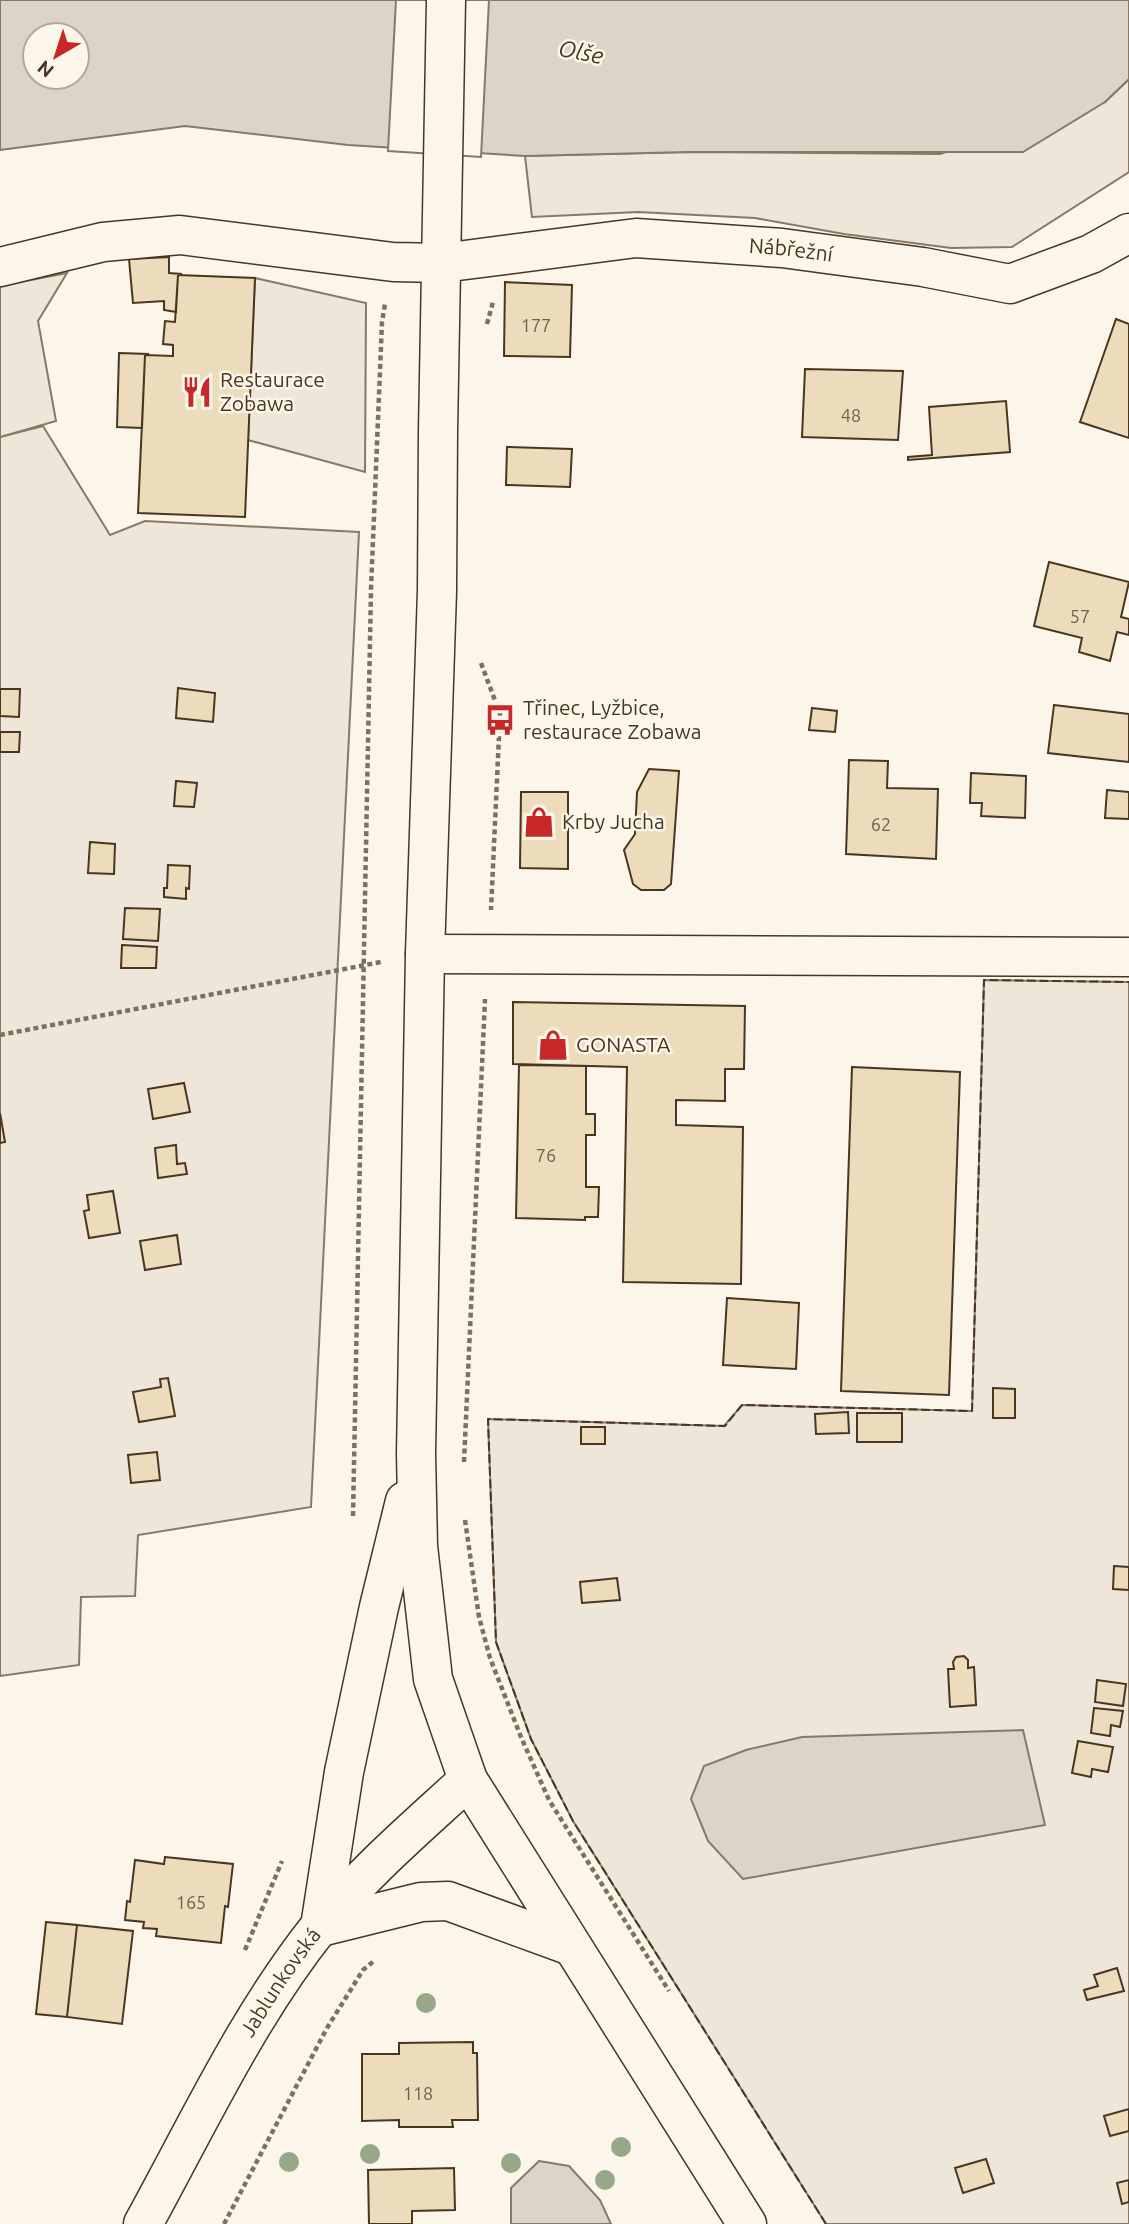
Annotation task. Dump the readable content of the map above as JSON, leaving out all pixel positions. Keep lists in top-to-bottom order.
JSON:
{
  "streets": {
    "main road": ["Nábřežní", "Jablunkovská"]
  },
  "water": ["Olše"],
  "places": {
    "restaurant": ["Restaurace Zobawa"],
    "bus stop": ["Třinec, Lyžbice, restaurace Zobawa"],
    "shop": ["Krby Jucha", "GONASTA"]
  },
  "house_numbers": [
    "177",
    "48",
    "57",
    "62",
    "76",
    "165",
    "118"
  ],
  "north": "bottom left"
}
